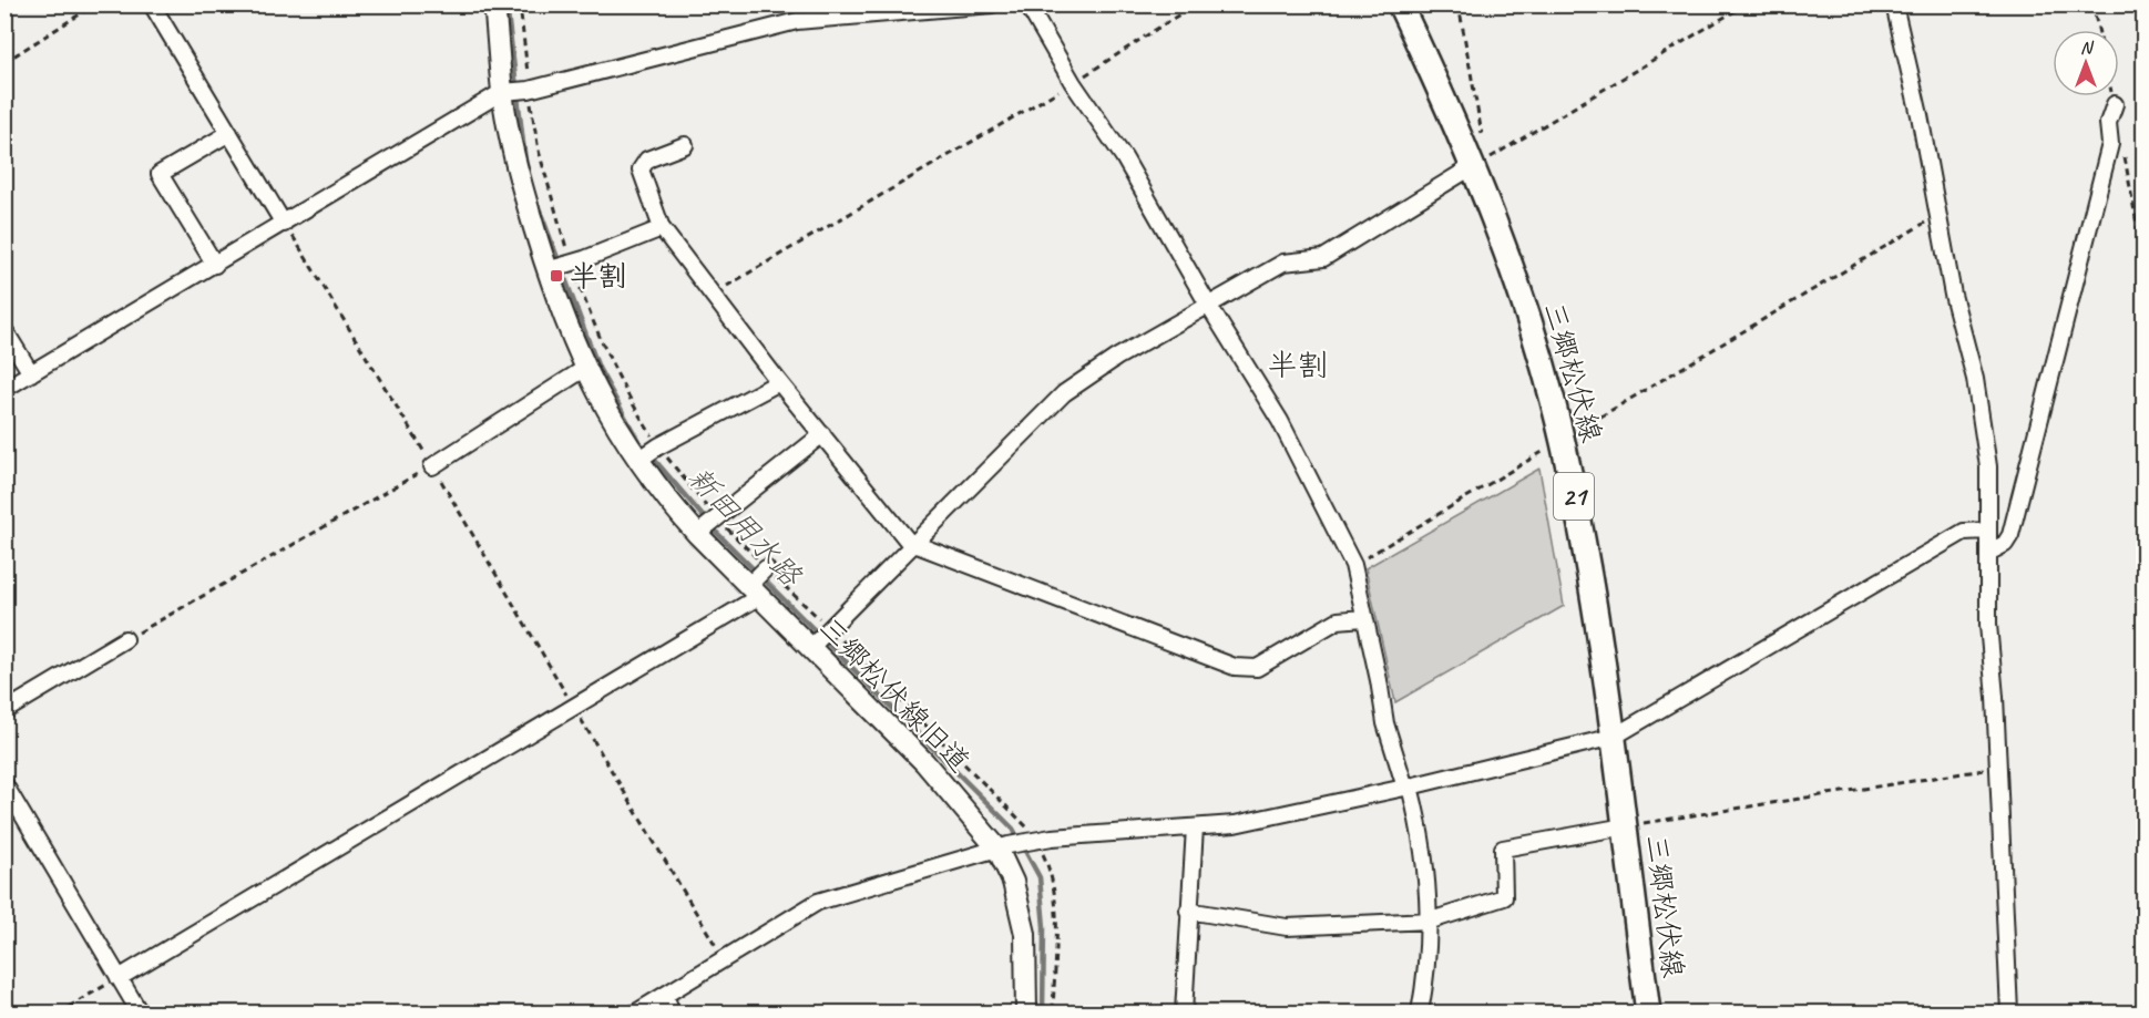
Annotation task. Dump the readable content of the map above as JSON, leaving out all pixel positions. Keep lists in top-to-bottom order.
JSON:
{
  "streets": {
    "main road": ["三郷松伏線", "21"],
    "street": ["三郷松伏線旧道"]
  },
  "districts": ["半割"],
  "water": ["新田用水路"],
  "places": {
    "transit": ["半割"]
  },
  "north": "top"
}
